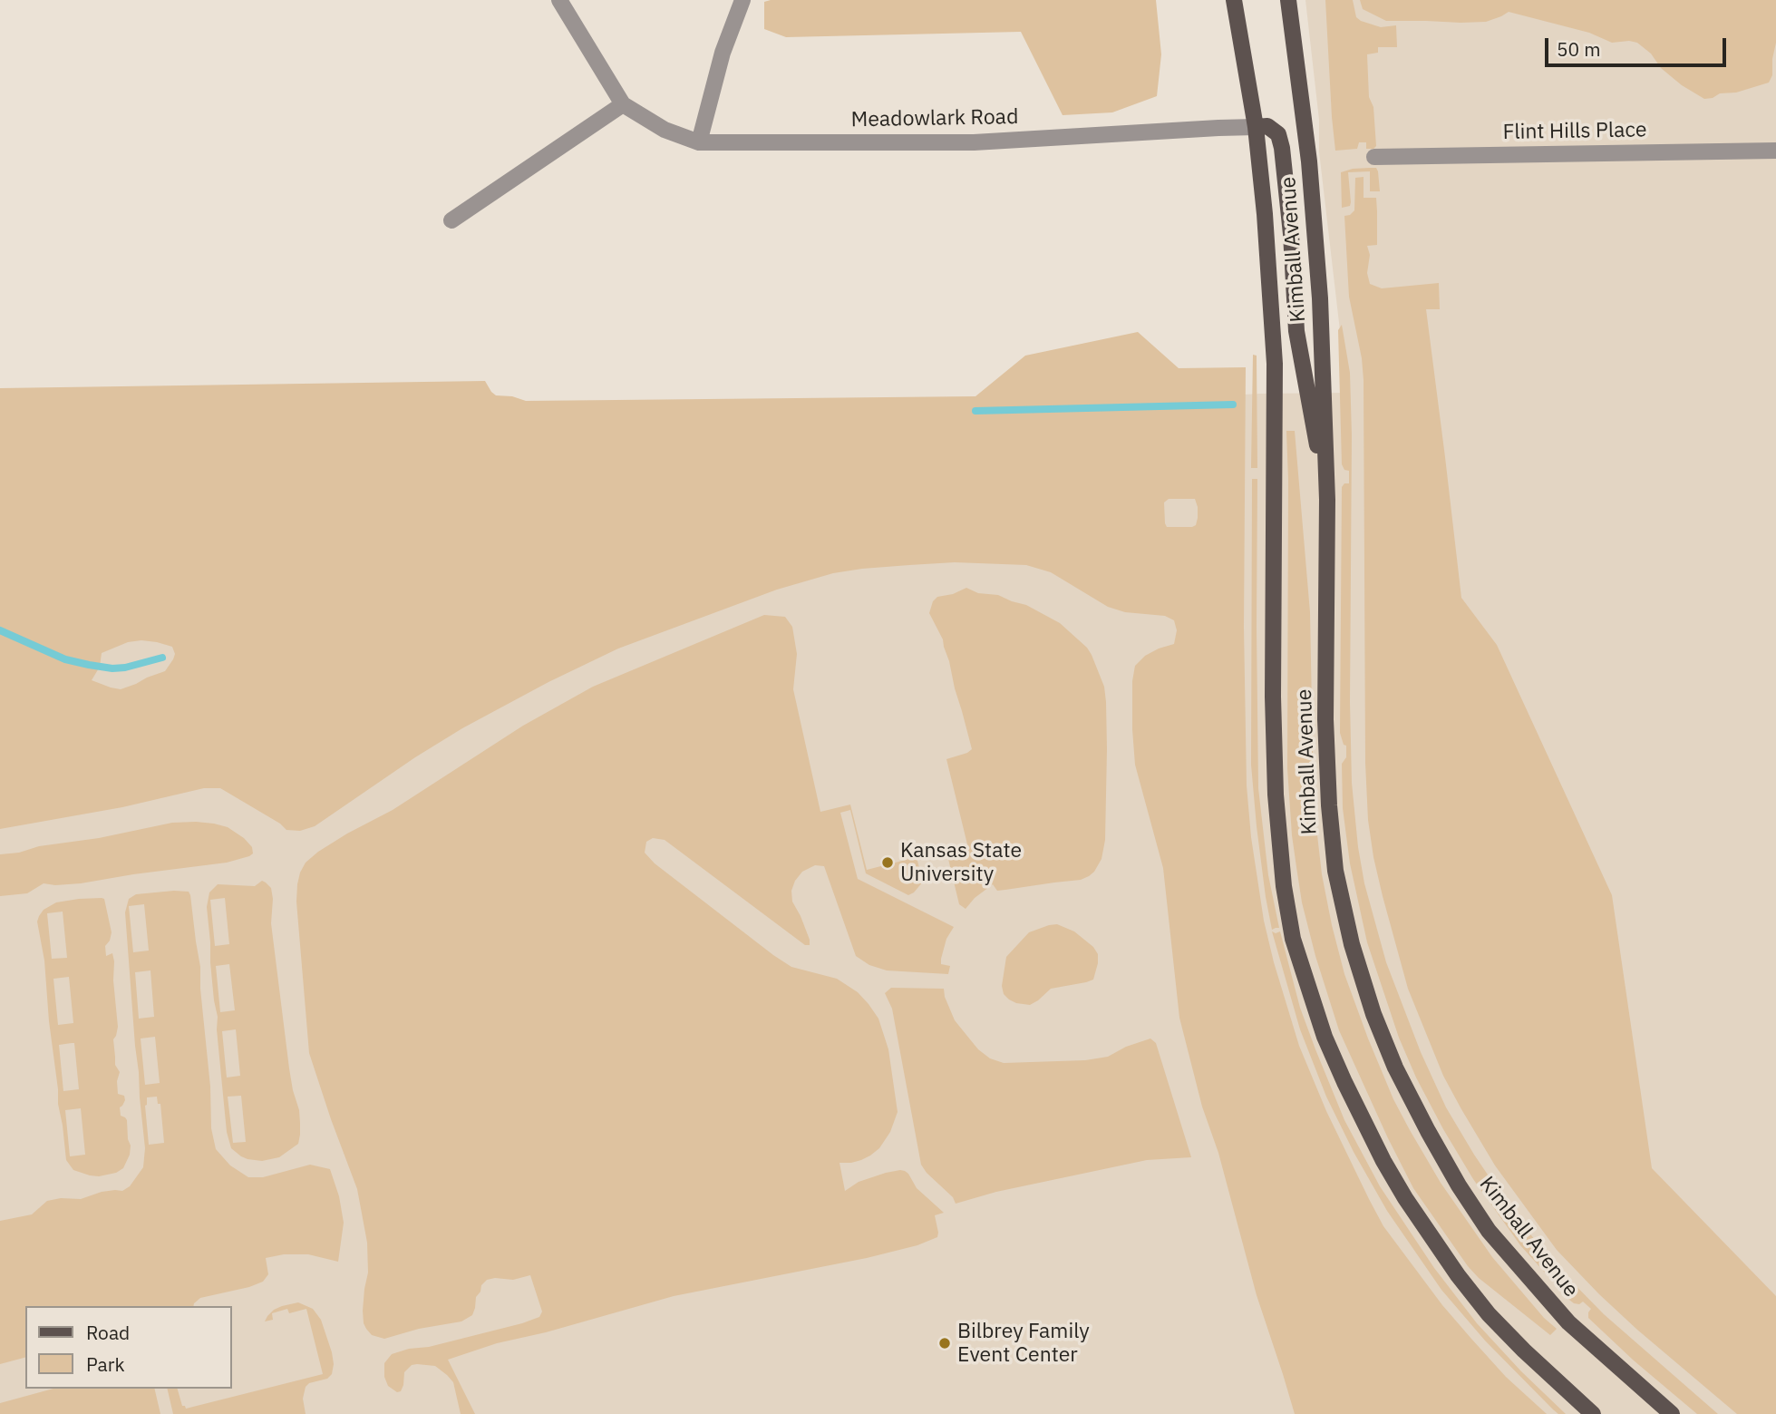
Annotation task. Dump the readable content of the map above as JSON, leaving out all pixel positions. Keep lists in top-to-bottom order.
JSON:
{
  "streets": {
    "main road": ["Kimball Avenue"],
    "street": ["Meadowlark Road", "Flint Hills Place"]
  },
  "crossings": [
    ["Meadowlark Road", "Kimball Avenue"]
  ],
  "places": ["Kansas State University", "Bilbrey Family Event Center"],
  "legend": ["Road", "Park"],
  "scale_bar": "50 m"
}
